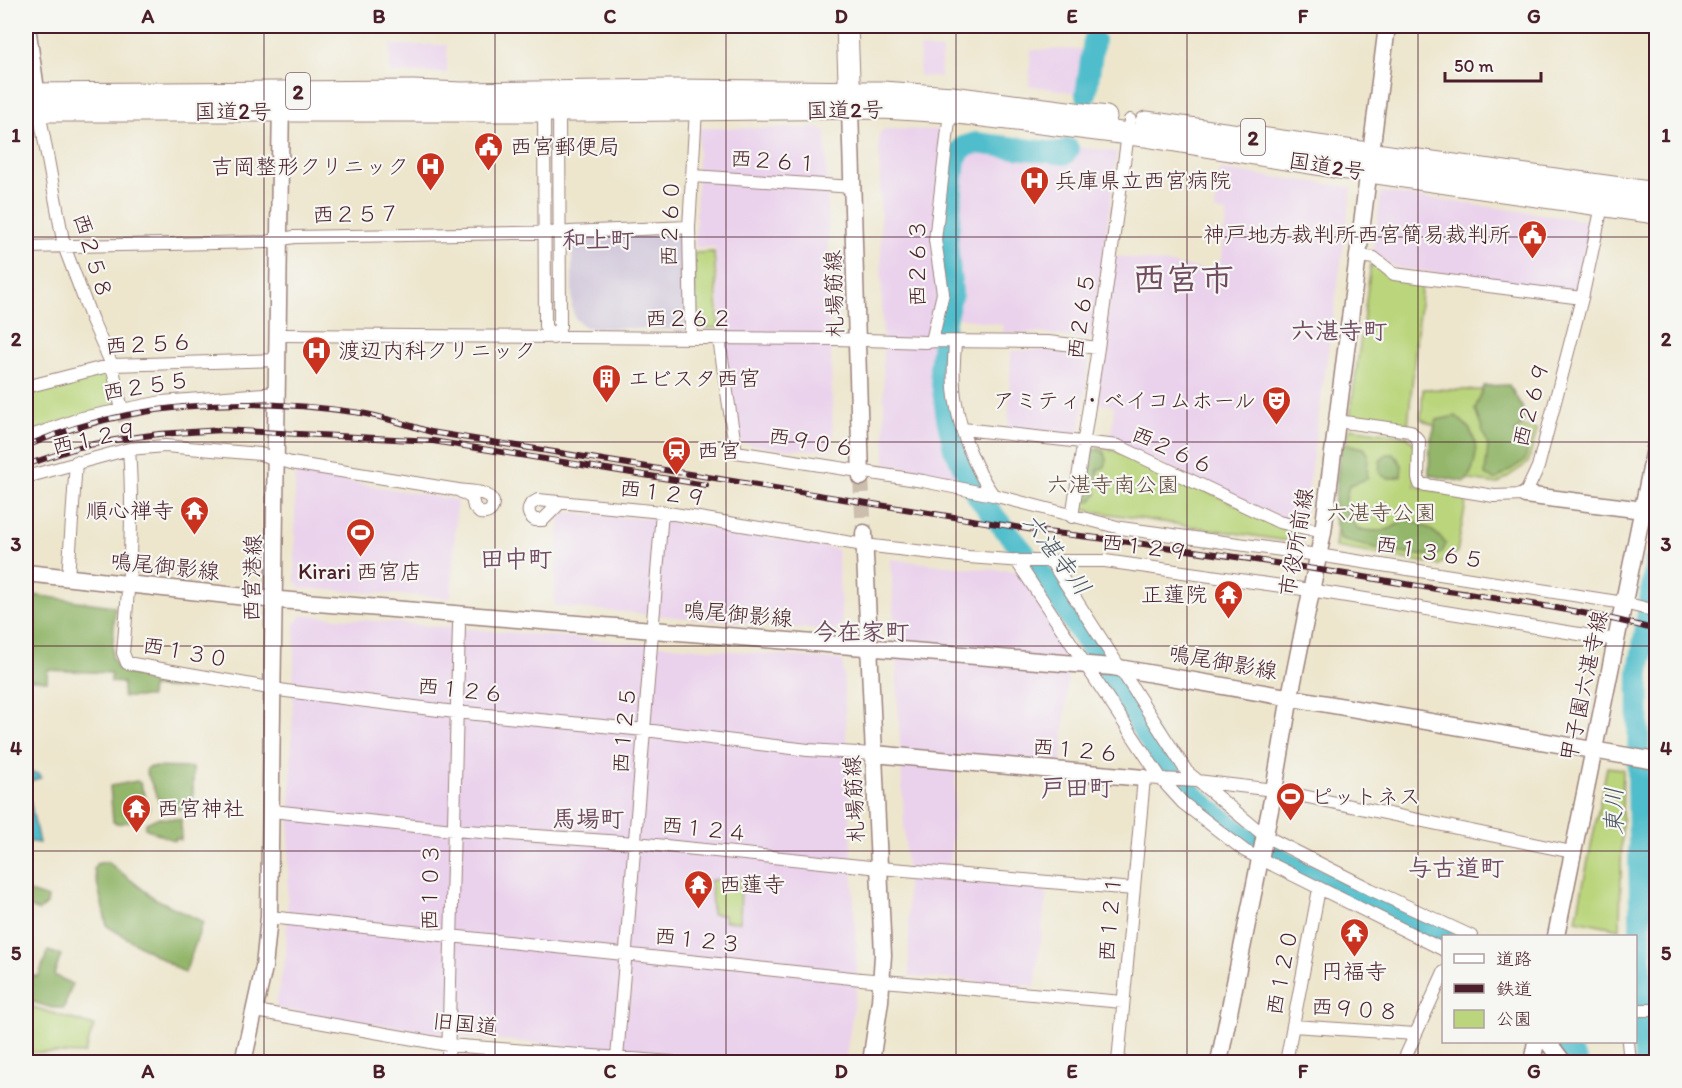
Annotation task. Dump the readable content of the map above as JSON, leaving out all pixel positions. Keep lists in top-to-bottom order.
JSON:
{
  "streets": {
    "highway": ["2", "国道2号"],
    "street": [
      "西２６１",
      "西２５７",
      "西２６０",
      "西２５８",
      "西２６３",
      "札場筋線",
      "西２６５",
      "西２６２",
      "西２５６",
      "西２５５",
      "西２６９",
      "西１２９",
      "西９０６",
      "西２６６",
      "市役所前線",
      "西１３６５",
      "鳴尾御影線",
      "西宮港線",
      "西１３０",
      "甲子園六湛寺線",
      "西１２６",
      "西１２５",
      "西１２４",
      "西１０３",
      "西１２１",
      "西１２３",
      "西１２０",
      "西９０８",
      "旧国道"
    ]
  },
  "crossings": [
    ["国道2号", "西２６０"],
    ["国道2号", "西２５８"],
    ["国道2号", "西２６３"],
    ["国道2号", "札場筋線"],
    ["国道2号", "西２６５"],
    ["国道2号", "西２６９"],
    ["国道2号", "市役所前線"],
    ["国道2号", "西宮港線"],
    ["西２６１", "西２６０"],
    ["西２６１", "札場筋線"],
    ["西２５７", "西２６０"],
    ["西２５７", "西２５８"],
    ["西２５７", "西宮港線"],
    ["西２６０", "西２６２"],
    ["西２５８", "西２５６"],
    ["西２５８", "西２５５"],
    ["西２６３", "西２６２"],
    ["西２６３", "西９０６"],
    ["西２６３", "西２６６"],
    ["札場筋線", "西２６２"],
    ["札場筋線", "西１２９"],
    ["札場筋線", "西９０６"],
    ["札場筋線", "鳴尾御影線"],
    ["札場筋線", "西１２６"],
    ["札場筋線", "西１２４"],
    ["札場筋線", "西１２３"],
    ["西２６５", "西２６２"],
    ["西２６５", "西９０６"],
    ["西２６５", "西２６６"],
    ["西２６５", "西１３６５"],
    ["西２６２", "西９０６"],
    ["西２６２", "西宮港線"],
    ["西２５６", "西宮港線"],
    ["西２５５", "西宮港線"],
    ["西１２９", "市役所前線"],
    ["西１２９", "西宮港線"],
    ["西１２９", "西１３０"],
    ["西１２９", "甲子園六湛寺線"],
    ["西１２９", "西１２５"],
    ["西９０６", "西１３６５"],
    ["西２６６", "市役所前線"],
    ["市役所前線", "西１３６５"],
    ["市役所前線", "鳴尾御影線"],
    ["市役所前線", "西１２６"],
    ["西１３６５", "甲子園六湛寺線"],
    ["鳴尾御影線", "西宮港線"],
    ["鳴尾御影線", "西１３０"],
    ["鳴尾御影線", "甲子園六湛寺線"],
    ["鳴尾御影線", "西１２５"],
    ["西宮港線", "西１３０"],
    ["西宮港線", "西１２６"],
    ["西宮港線", "西１２４"],
    ["西宮港線", "西１２３"],
    ["西宮港線", "旧国道"],
    ["西１３０", "西１２６"],
    ["甲子園六湛寺線", "西１２６"],
    ["西１２６", "西１２５"],
    ["西１２６", "西１０３"],
    ["西１２６", "西１２１"],
    ["西１２５", "西１２４"],
    ["西１２５", "西１２３"],
    ["西１２５", "旧国道"],
    ["西１２４", "西１０３"],
    ["西１２４", "西１２１"],
    ["西１０３", "西１２３"],
    ["西１０３", "旧国道"],
    ["西１２１", "西１２３"],
    ["西１２０", "西９０８"]
  ],
  "districts": [
    "和上町",
    "西宮市",
    "六湛寺町",
    "田中町",
    "今在家町",
    "戸田町",
    "馬場町",
    "与古道町"
  ],
  "water": ["六湛寺川", "東川"],
  "parks": ["六湛寺南公園", "六湛寺公園"],
  "places": {
    "public building": ["西宮郵便局", "神戸地方裁判所西宮簡易裁判所"],
    "hospital": ["吉岡整形クリニック", "兵庫県立西宮病院", "渡辺内科クリニック"],
    "building": ["エビスタ西宮"],
    "theatre": ["アミティ・ベイコムホール"],
    "station": ["西宮"],
    "temple": [
      "順心禅寺",
      "正蓮院",
      "西宮神社",
      "西蓮寺",
      "円福寺"
    ],
    "sports": ["Kirari 西宮店", "ピットネス"]
  },
  "legend": ["道路", "鉄道", "公園"],
  "scale_bar": "50 m",
  "grid": {
    "columns": [
      "A",
      "B",
      "C",
      "D",
      "E",
      "F",
      "G"
    ],
    "rows": [
      "1",
      "2",
      "3",
      "4",
      "5"
    ]
  }
}
